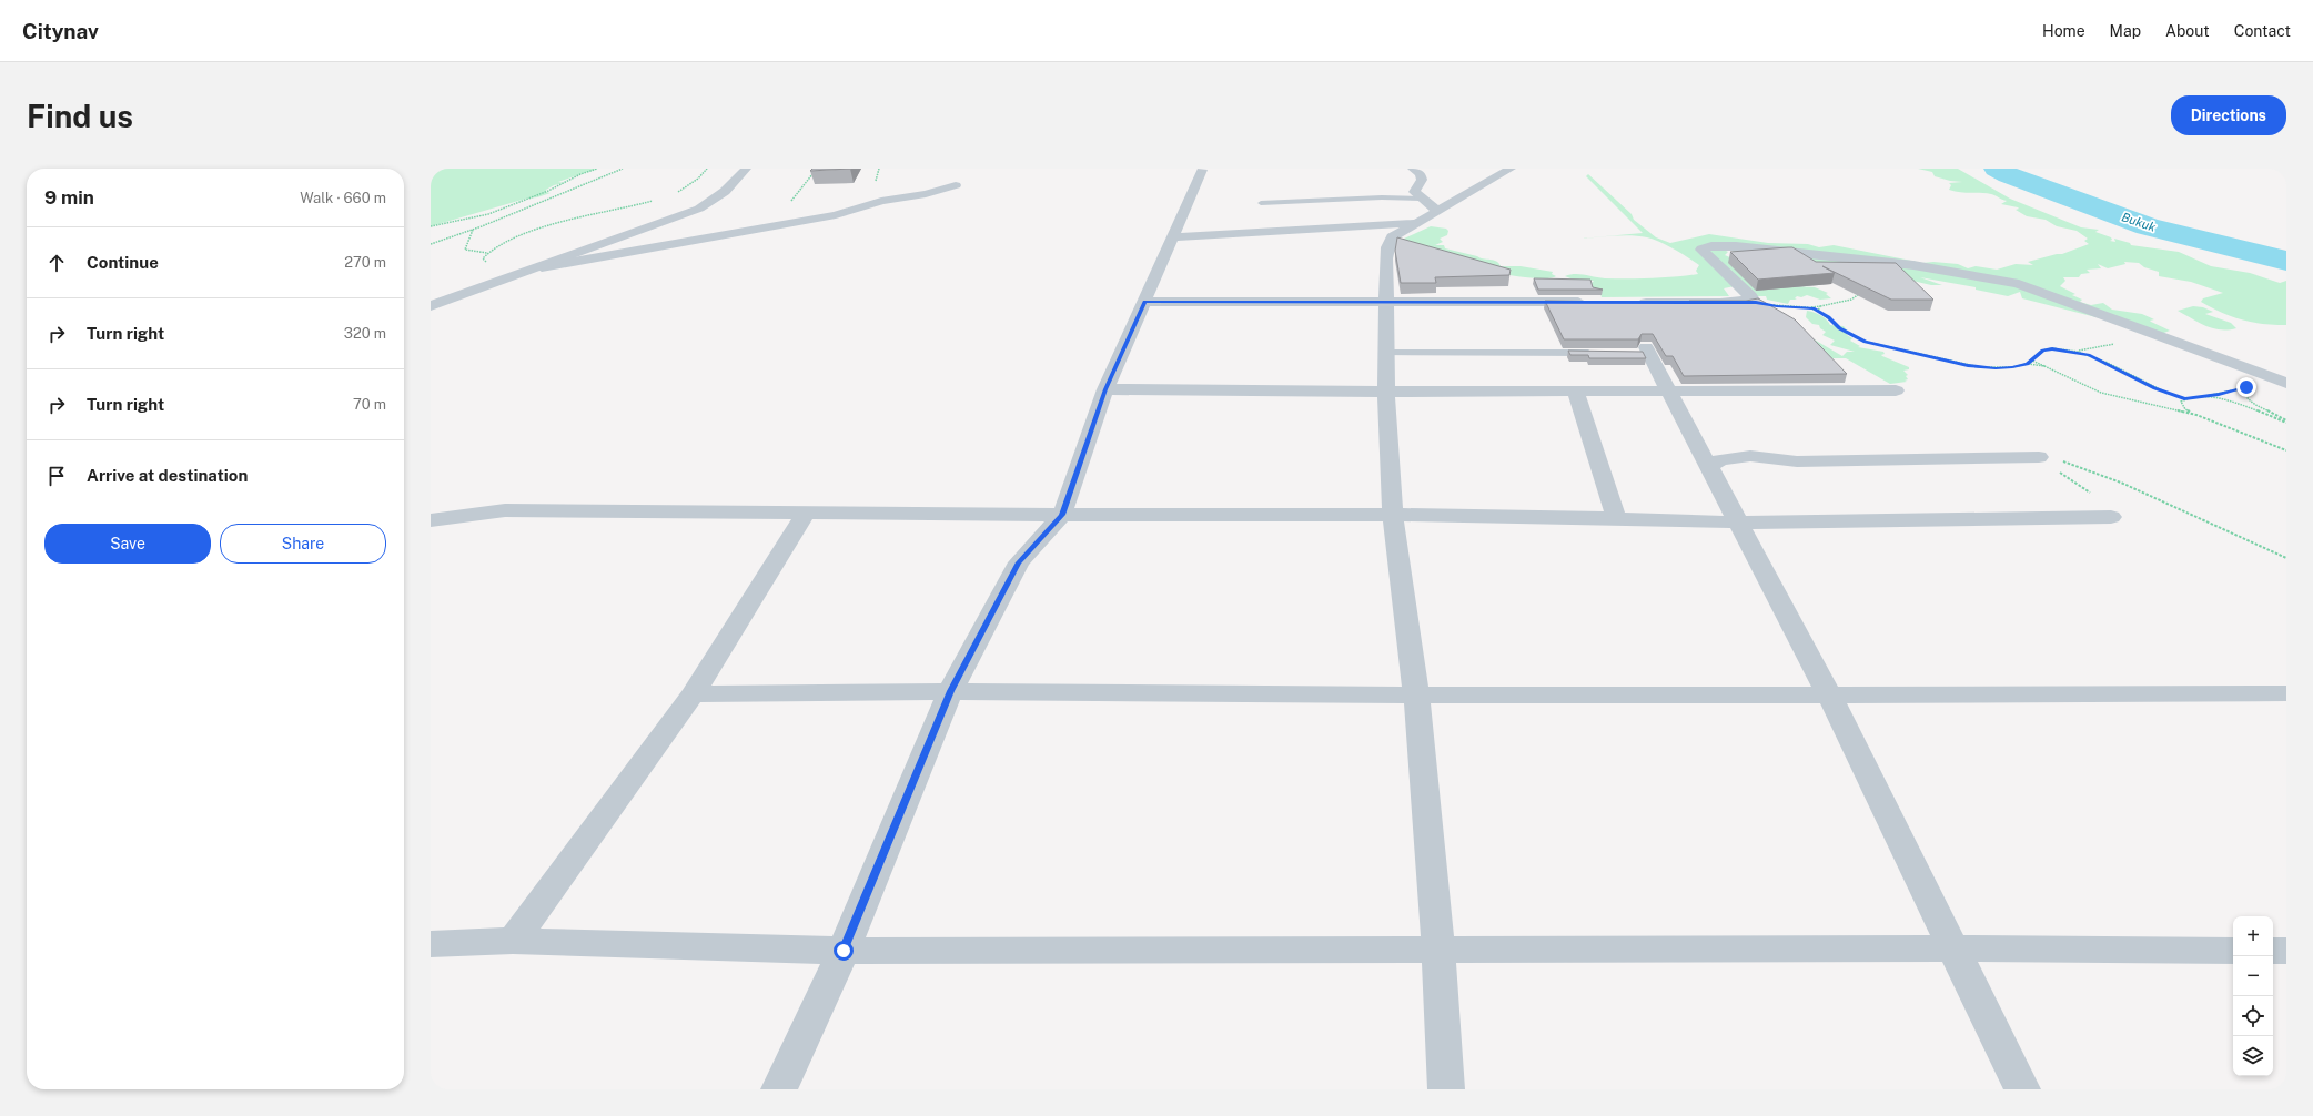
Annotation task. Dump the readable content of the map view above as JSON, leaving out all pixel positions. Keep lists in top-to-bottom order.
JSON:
{
  "water": ["Bukuk"],
  "page": {
    "header": "Citynav",
    "nav": [
      "Home",
      "Map",
      "About",
      "Contact"
    ],
    "buttons": [
      "Directions",
      ["Save", "Share"]
    ],
    "title": "Find us",
    "heading": ["9 min", "Walk · 660 m"],
    "list": [
      ["Continue", "270 m"],
      ["Turn right", "320 m"],
      ["Turn right", "70 m"],
      "Arrive at destination"
    ],
    "map_buttons": ["+", "−"]
  }
}
